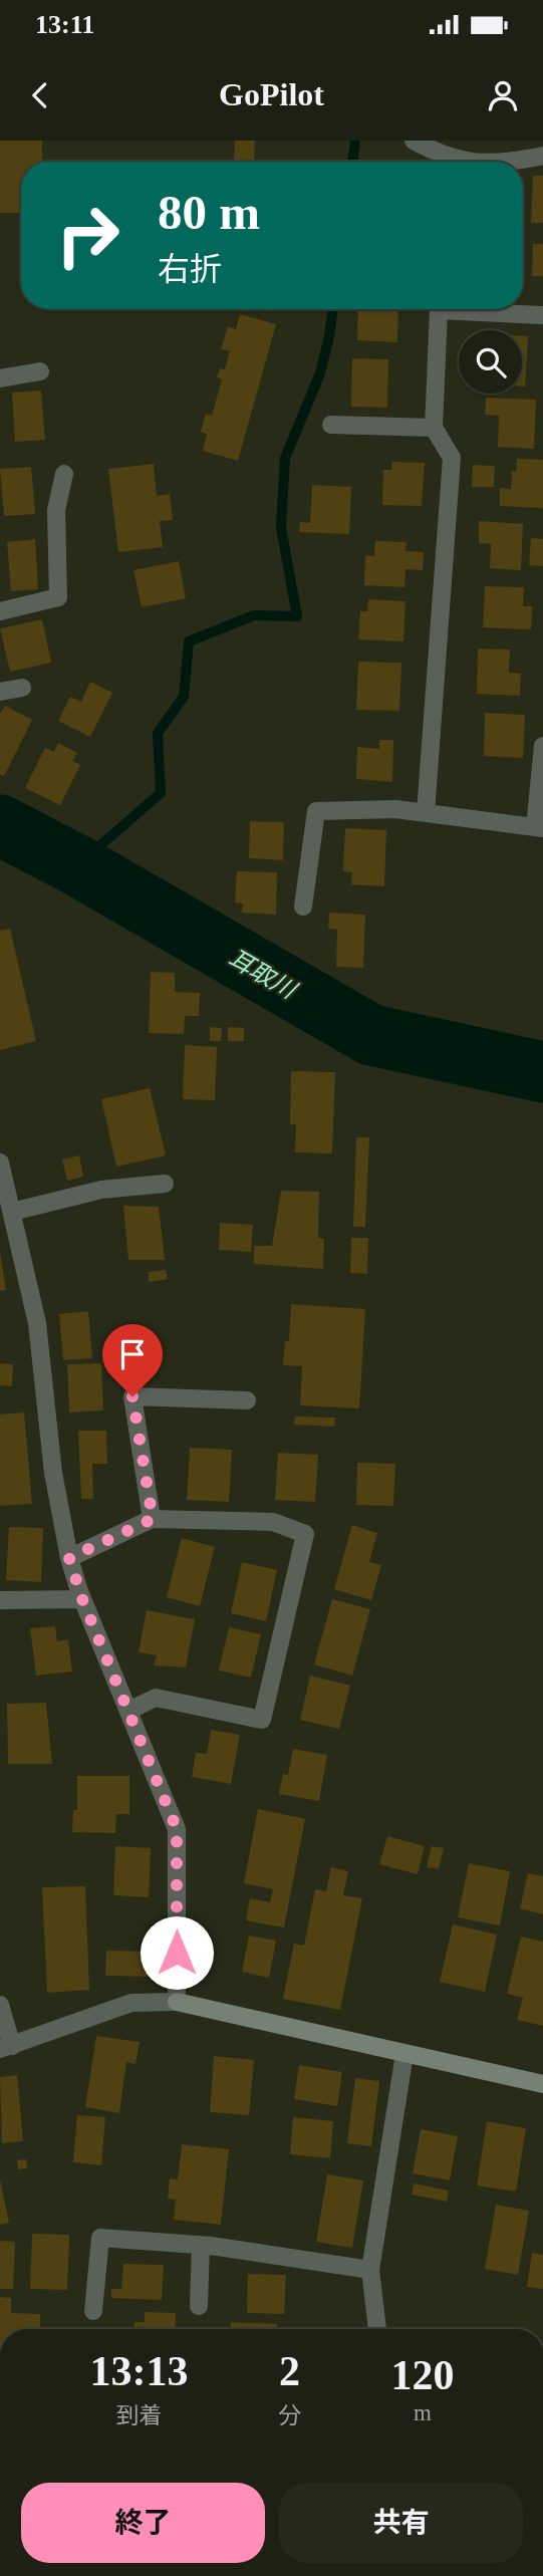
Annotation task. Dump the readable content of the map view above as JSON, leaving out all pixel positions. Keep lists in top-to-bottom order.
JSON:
{
  "water": ["耳取川"],
  "page": {
    "status": "13:11",
    "header": "GoPilot",
    "turn": ["80 m", "右折"],
    "eta": [
      "13:13",
      "到着",
      "2",
      "分",
      "120",
      "m"
    ],
    "buttons": ["終了", "共有"]
  }
}
